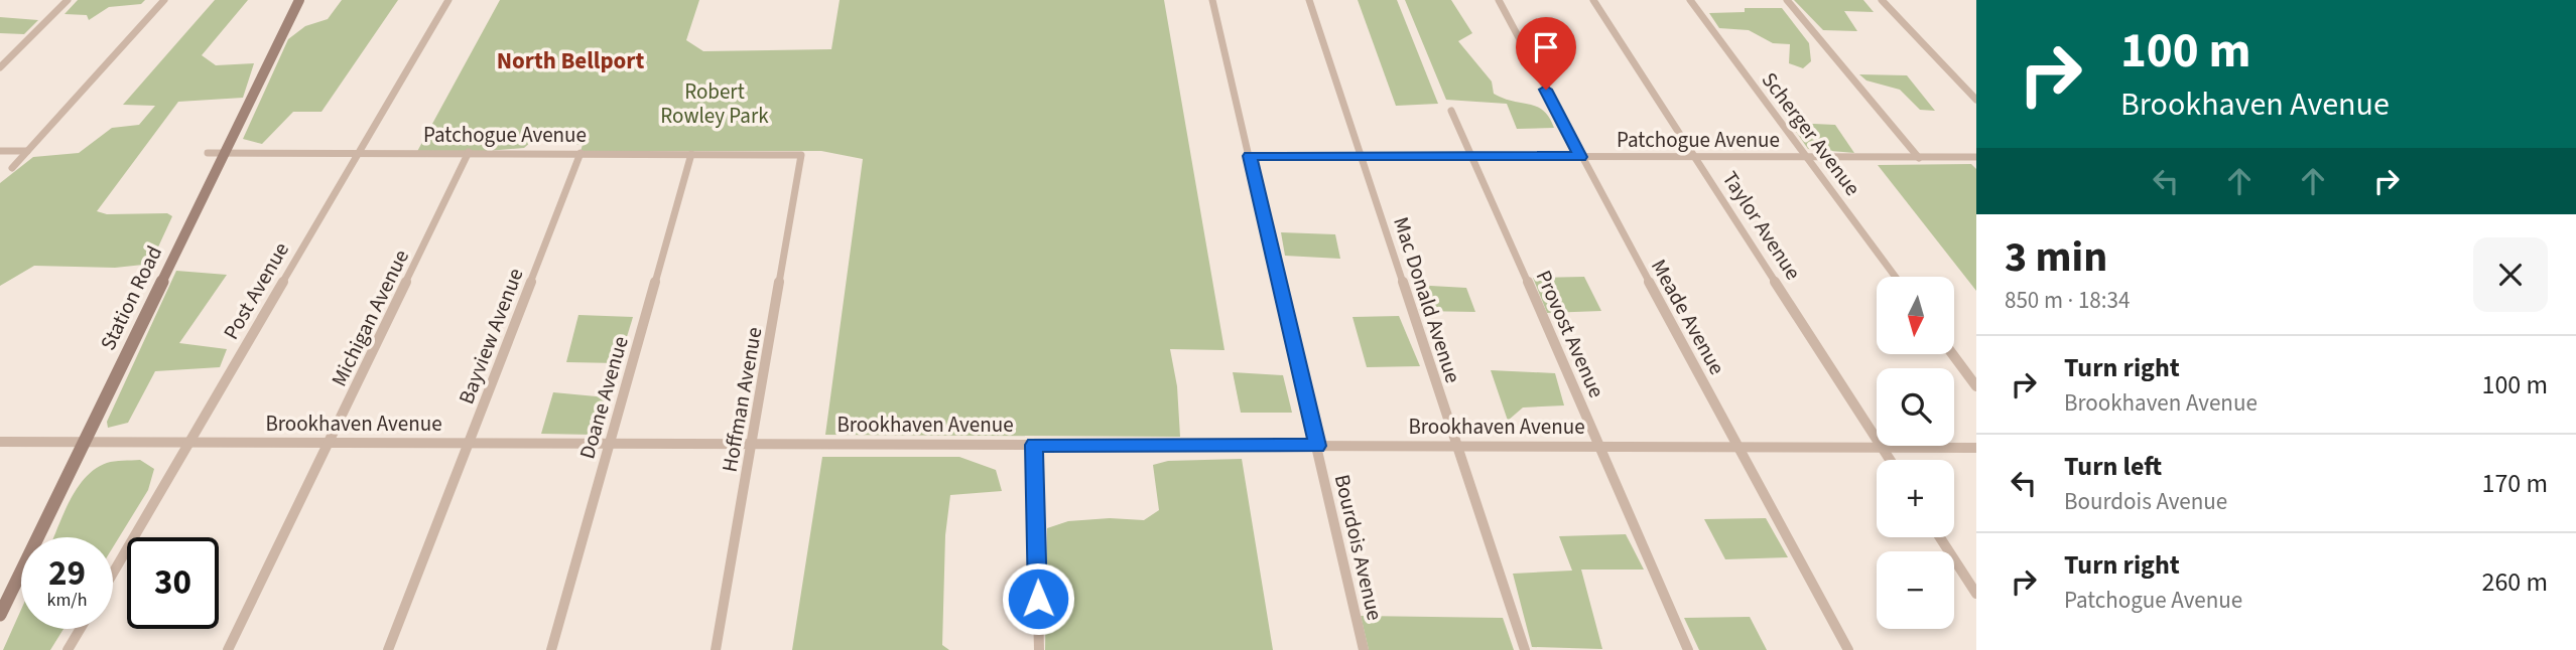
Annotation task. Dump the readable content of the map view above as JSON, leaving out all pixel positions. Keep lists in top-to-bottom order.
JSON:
{
  "streets": {
    "main road": ["Station Road"],
    "street": [
      "Scherger Avenue",
      "Patchogue Avenue",
      "Taylor Avenue",
      "Post Avenue",
      "Mac Donald Avenue",
      "Meade Avenue",
      "Michigan Avenue",
      "Provost Avenue",
      "Bayview Avenue",
      "Doane Avenue",
      "Hoffman Avenue",
      "Brookhaven Avenue",
      "Bourdois Avenue"
    ]
  },
  "crossings": [
    ["Scherger Avenue", "Patchogue Avenue"],
    ["Patchogue Avenue", "Taylor Avenue"],
    ["Patchogue Avenue", "Post Avenue"],
    ["Patchogue Avenue", "Station Road"],
    ["Patchogue Avenue", "Mac Donald Avenue"],
    ["Patchogue Avenue", "Meade Avenue"],
    ["Patchogue Avenue", "Michigan Avenue"],
    ["Patchogue Avenue", "Provost Avenue"],
    ["Patchogue Avenue", "Bayview Avenue"],
    ["Patchogue Avenue", "Doane Avenue"],
    ["Patchogue Avenue", "Hoffman Avenue"],
    ["Patchogue Avenue", "Bourdois Avenue"],
    ["Taylor Avenue", "Brookhaven Avenue"],
    ["Post Avenue", "Brookhaven Avenue"],
    ["Station Road", "Brookhaven Avenue"],
    ["Mac Donald Avenue", "Brookhaven Avenue"],
    ["Meade Avenue", "Brookhaven Avenue"],
    ["Michigan Avenue", "Brookhaven Avenue"],
    ["Provost Avenue", "Brookhaven Avenue"],
    ["Bayview Avenue", "Brookhaven Avenue"],
    ["Doane Avenue", "Brookhaven Avenue"],
    ["Hoffman Avenue", "Brookhaven Avenue"],
    ["Brookhaven Avenue", "Bourdois Avenue"]
  ],
  "districts": ["North Bellport"],
  "parks": ["Robert Rowley Park"],
  "north": "bottom",
  "page": {
    "turn": ["100 m", "Brookhaven Avenue"],
    "heading": ["3 min", "850 m · 18:34"],
    "map_buttons": ["+", "−"],
    "list": [
      {
        "name": "Turn right",
        "note": "Brookhaven Avenue",
        "value": "100 m"
      },
      {
        "name": "Turn left",
        "note": "Bourdois Avenue",
        "value": "170 m"
      },
      {
        "name": "Turn right",
        "note": "Patchogue Avenue",
        "value": "260 m"
      }
    ],
    "speed": "29 km/h",
    "limit": "30"
  }
}
